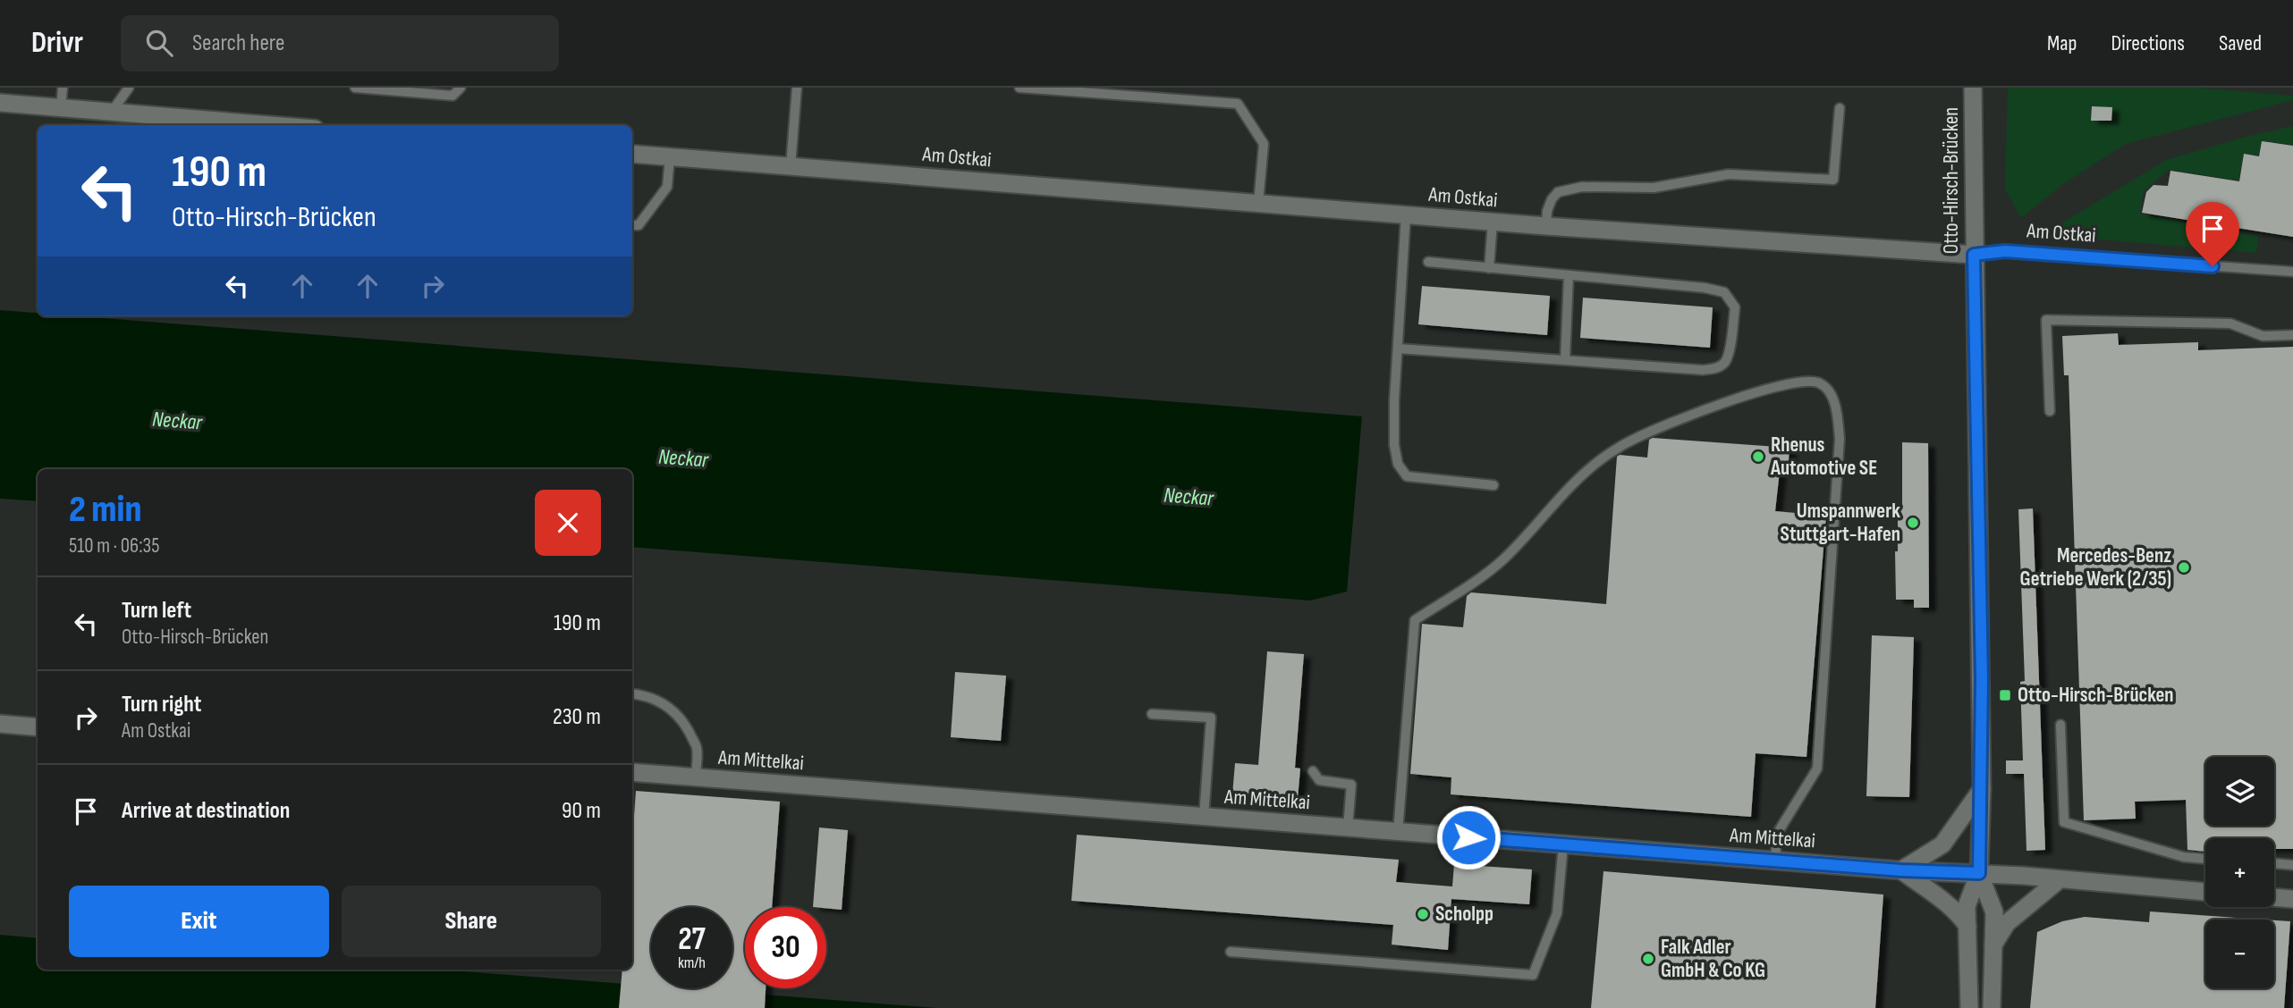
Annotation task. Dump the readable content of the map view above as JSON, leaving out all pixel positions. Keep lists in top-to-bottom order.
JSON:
{
  "streets": {
    "street": ["Am Ostkai", "Otto-Hirsch-Brücken", "Am Mittelkai"]
  },
  "crossings": [
    ["Am Ostkai", "Otto-Hirsch-Brücken"],
    ["Otto-Hirsch-Brücken", "Am Mittelkai"]
  ],
  "water": ["Neckar"],
  "places": {
    "other": [
      "Rhenus Automotive SE",
      "Umspannwerk Stuttgart-Hafen",
      "Mercedes-Benz Getriebe Werk (2/35)",
      "Scholpp",
      "Falk Adler GmbH & Co KG"
    ],
    "transit": ["Otto-Hirsch-Brücken"]
  },
  "page": {
    "header": "Drivr",
    "search": "Search here",
    "nav": ["Map", "Directions", "Saved"],
    "turn": ["190 m", "Otto-Hirsch-Brücken"],
    "heading": ["2 min", "510 m · 06:35"],
    "list": [
      {
        "name": "Turn left",
        "note": "Otto-Hirsch-Brücken",
        "value": "190 m"
      },
      {
        "name": "Turn right",
        "note": "Am Ostkai",
        "value": "230 m"
      },
      {
        "name": "Arrive at destination",
        "value": "90 m"
      }
    ],
    "map_buttons": ["+", "−"],
    "buttons": ["Exit", "Share"],
    "speed": "27 km/h",
    "limit": "30"
  }
}
